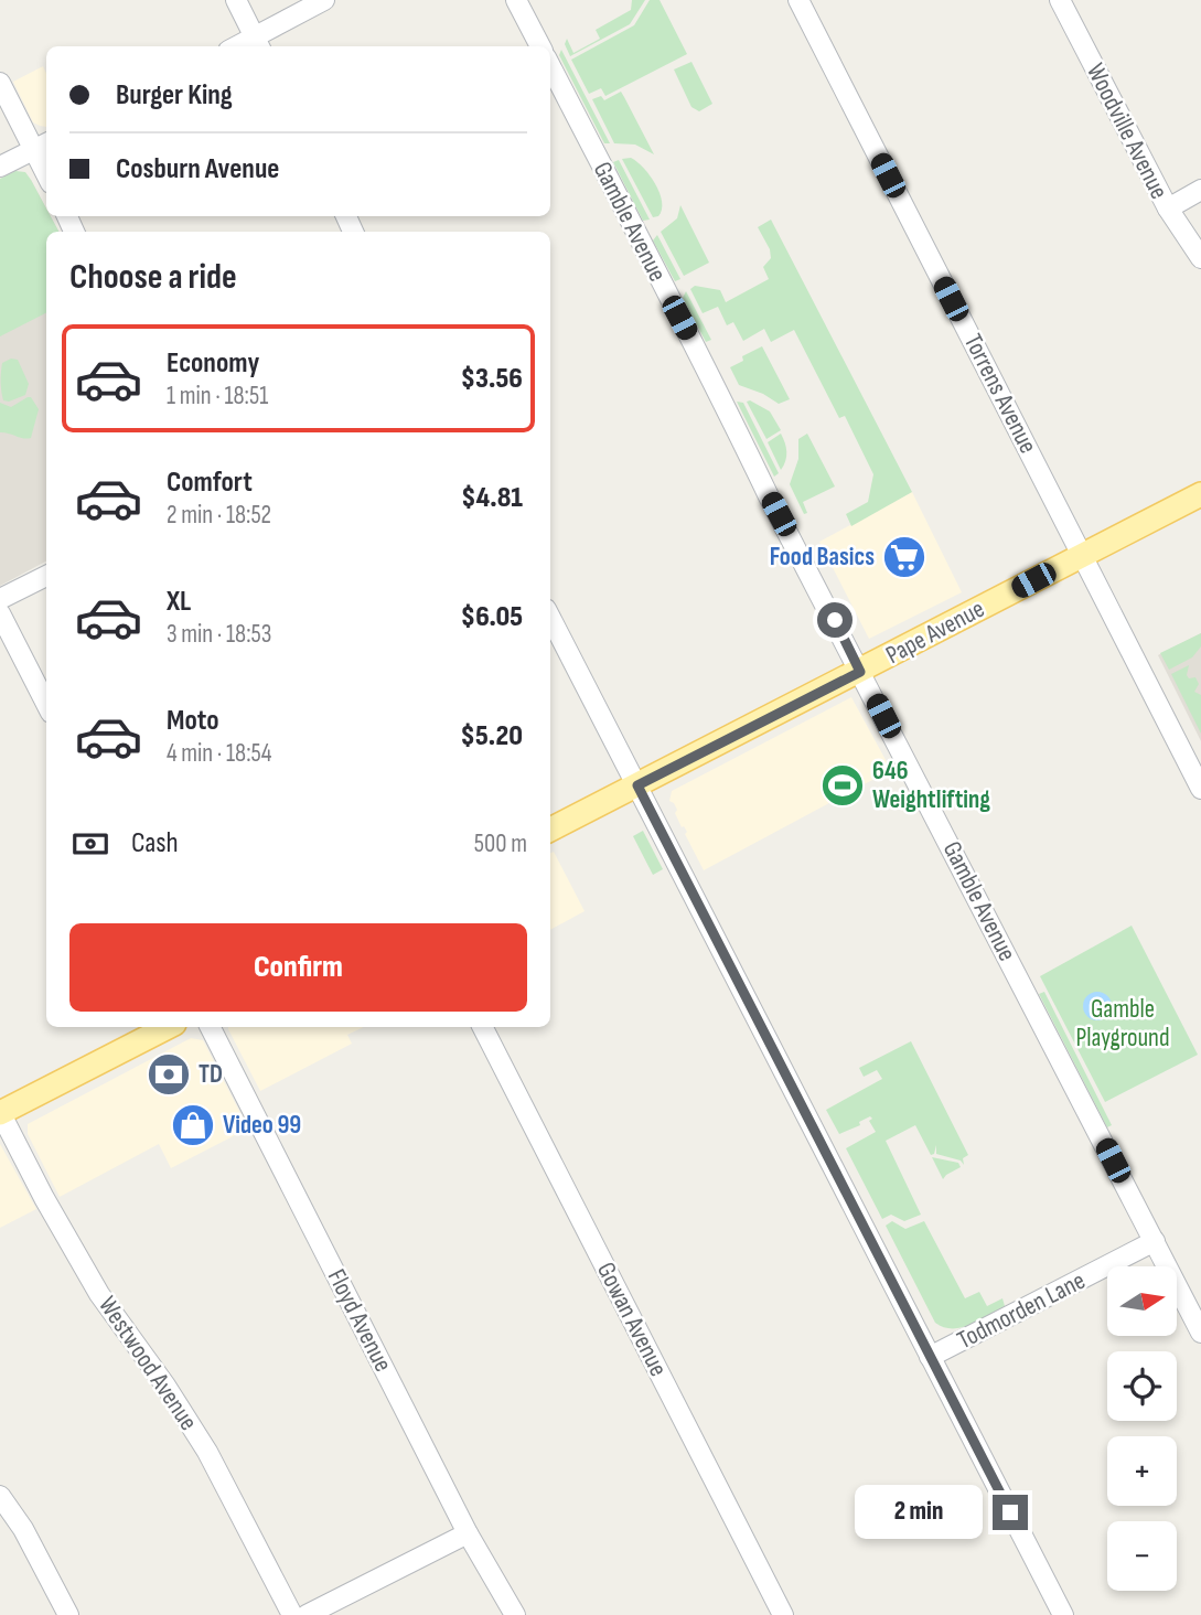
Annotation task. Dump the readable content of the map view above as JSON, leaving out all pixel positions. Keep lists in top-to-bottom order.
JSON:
{
  "streets": {
    "main road": ["Pape Avenue"],
    "street": [
      "Woodville Avenue",
      "Gamble Avenue",
      "Torrens Avenue",
      "Todmorden Lane",
      "Gowan Avenue",
      "Floyd Avenue",
      "Westwood Avenue"
    ]
  },
  "crossings": [
    ["Gamble Avenue", "Pape Avenue"],
    ["Gamble Avenue", "Todmorden Lane"],
    ["Torrens Avenue", "Pape Avenue"]
  ],
  "parks": ["Gamble Playground"],
  "places": {
    "supermarket": ["Food Basics"],
    "sports": ["646 Weightlifting"],
    "bank": ["TD"],
    "shop": ["Video 99"]
  },
  "north": "right",
  "page": {
    "banner": ["Burger King", "Cosburn Avenue"],
    "heading": "Choose a ride",
    "list": [
      {
        "name": "Economy",
        "note": "1 min · 18:51",
        "value": "$3.56"
      },
      {
        "name": "Comfort",
        "note": "2 min · 18:52",
        "value": "$4.81"
      },
      {
        "name": "XL",
        "note": "3 min · 18:53",
        "value": "$6.05"
      },
      {
        "name": "Moto",
        "note": "4 min · 18:54",
        "value": "$5.20"
      }
    ],
    "pay": ["Cash", "500 m"],
    "buttons": "Confirm",
    "map_buttons": ["+", "−"],
    "bubble": "2 min"
  }
}
